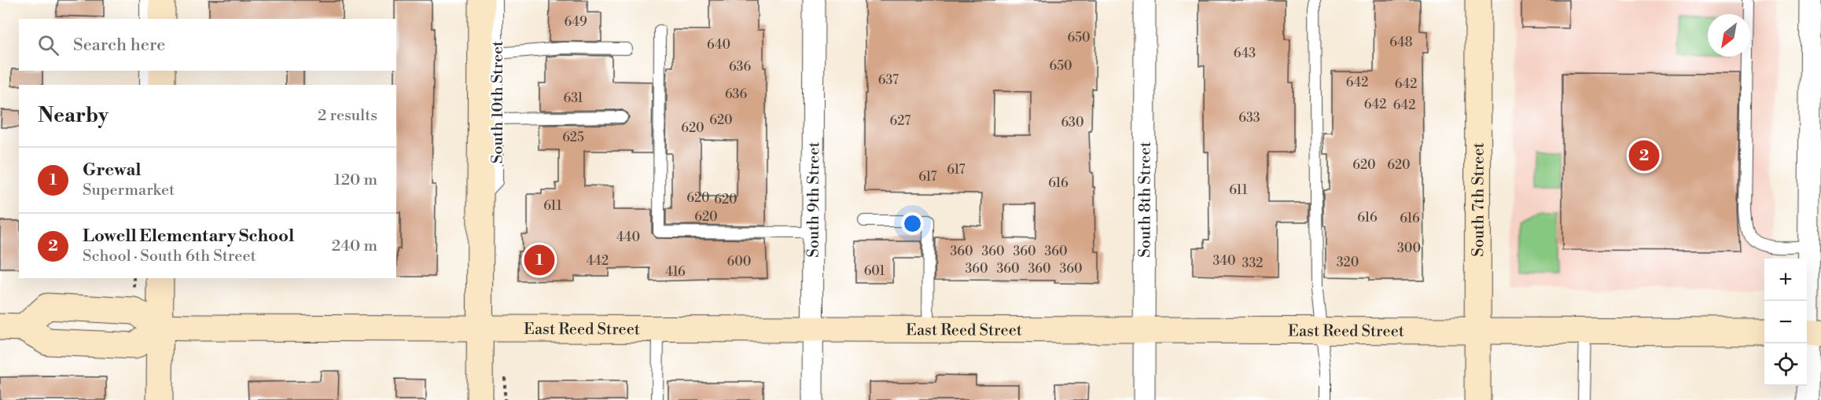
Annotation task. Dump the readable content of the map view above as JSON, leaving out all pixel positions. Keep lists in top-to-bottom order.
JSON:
{
  "streets": {
    "street": [
      "South 10th Street",
      "South 9th Street",
      "South 8th Street",
      "South 7th Street",
      "East Reed Street"
    ]
  },
  "crossings": [
    ["South 10th Street", "East Reed Street"],
    ["South 9th Street", "East Reed Street"],
    ["South 8th Street", "East Reed Street"],
    ["South 7th Street", "East Reed Street"]
  ],
  "house_numbers": [
    "649",
    "650",
    "648",
    "640",
    "643",
    "650",
    "636",
    "637",
    "642",
    "642",
    "636",
    "631",
    "642",
    "642",
    "633",
    "620",
    "627",
    "630",
    "620",
    "625",
    "620",
    "620",
    "617",
    "617",
    "616",
    "611",
    "620",
    "620",
    "611",
    "620",
    "616",
    "616",
    "440",
    "300",
    "360",
    "360",
    "360",
    "360",
    "442",
    "340",
    "600",
    "320",
    "332",
    "360",
    "360",
    "360",
    "360",
    "601",
    "416"
  ],
  "north": "bottom left",
  "page": {
    "search": "Search here",
    "heading": ["Nearby", "2 results"],
    "pins": ["2", "1"],
    "list": [
      {
        "mark": "1",
        "name": "Grewal",
        "note": "Supermarket",
        "value": "120 m"
      },
      {
        "mark": "2",
        "name": "Lowell Elementary School",
        "note": "School · South 6th Street",
        "value": "240 m"
      }
    ],
    "map_buttons": ["+", "−"]
  }
}
